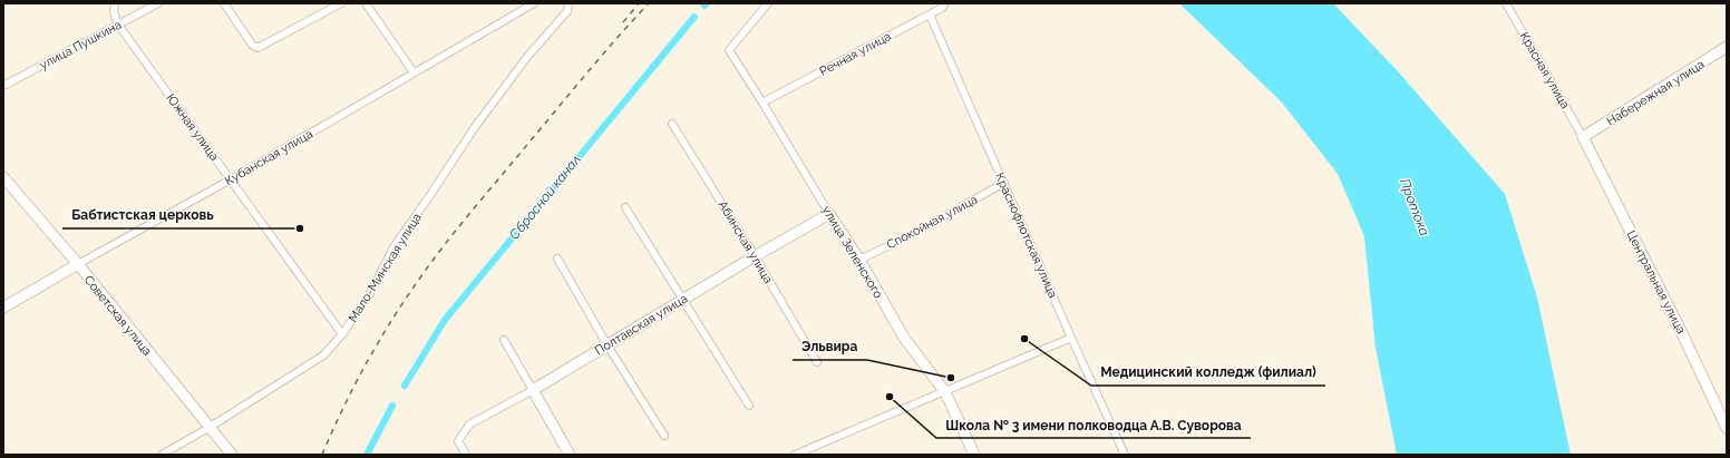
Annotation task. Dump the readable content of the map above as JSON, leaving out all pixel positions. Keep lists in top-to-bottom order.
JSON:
{
  "streets": {
    "street": [
      "улица Пушкина",
      "Речная улица",
      "Красная улица",
      "Набережная улица",
      "Южная улица",
      "Кубанская улица",
      "Спокойная улица",
      "Краснофлотская улица",
      "Абинская улица",
      "улица Зеленского",
      "Мало-Минская улица",
      "Центральная улица",
      "Советская улица",
      "Полтавская улица"
    ]
  },
  "crossings": [
    ["улица Пушкина", "Южная улица"],
    ["Речная улица", "Краснофлотская улица"],
    ["Речная улица", "улица Зеленского"],
    ["Красная улица", "Набережная улица"],
    ["Красная улица", "Центральная улица"],
    ["Набережная улица", "Центральная улица"],
    ["Южная улица", "Кубанская улица"],
    ["Южная улица", "Мало-Минская улица"],
    ["Кубанская улица", "Советская улица"],
    ["Спокойная улица", "Краснофлотская улица"],
    ["Спокойная улица", "улица Зеленского"],
    ["Абинская улица", "Полтавская улица"],
    ["улица Зеленского", "Полтавская улица"],
    ["Мало-Минская улица", "Советская улица"]
  ],
  "water": ["Сбросной канал", "Протока"],
  "places": [
    "Бабтистская церковь",
    "Медицинский колледж (филиал)",
    "Эльвира",
    "Школа № 3 имени полководца А.В. Суворова"
  ]
}
